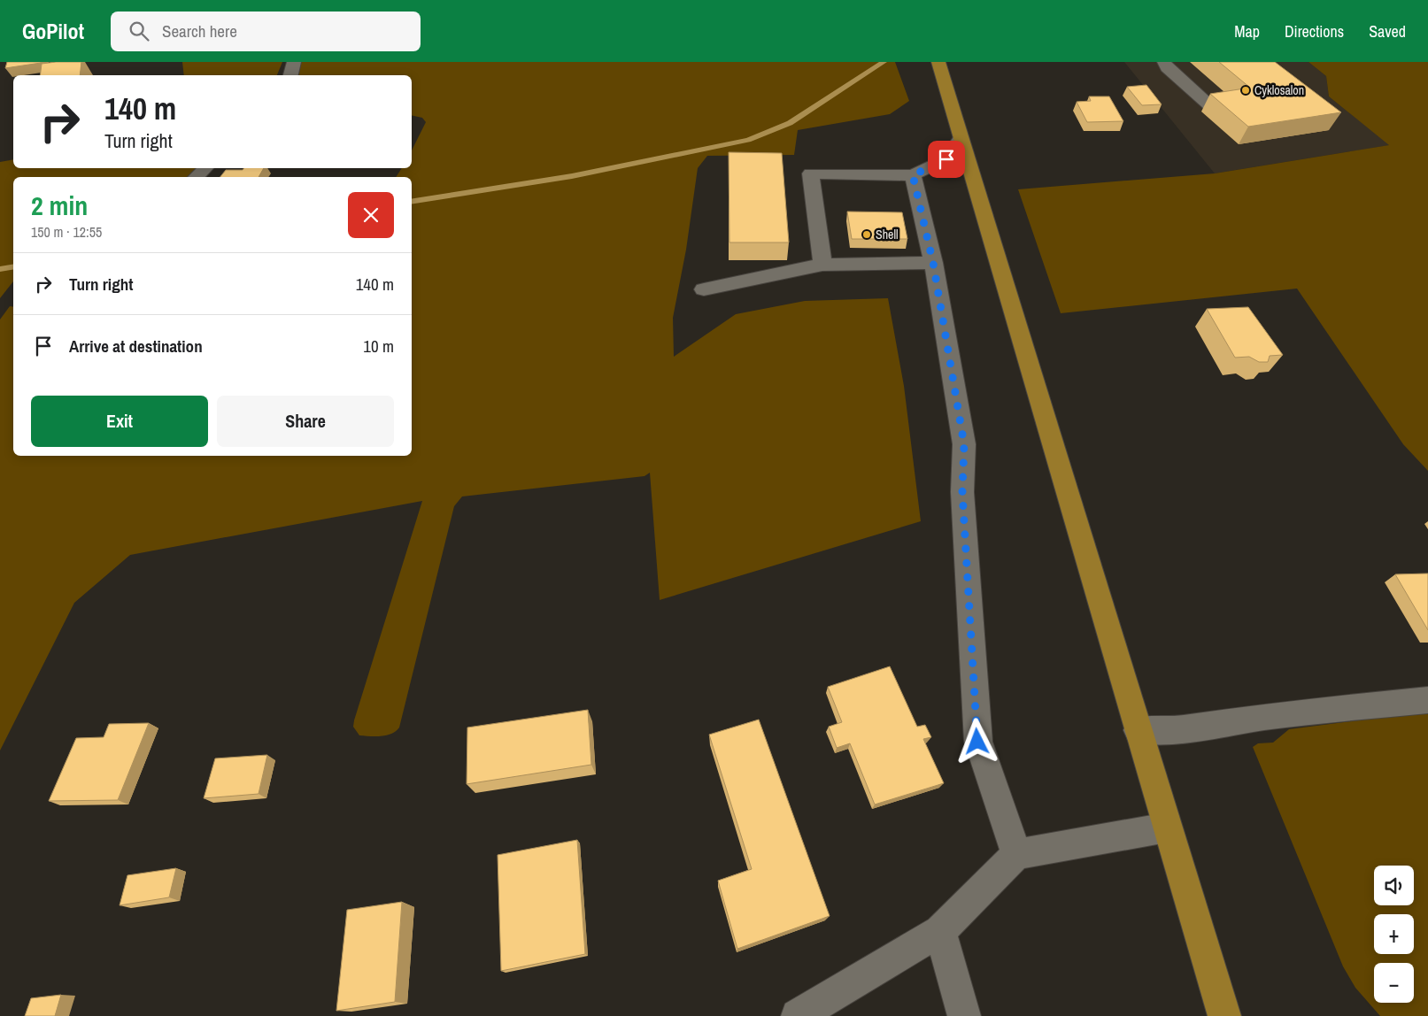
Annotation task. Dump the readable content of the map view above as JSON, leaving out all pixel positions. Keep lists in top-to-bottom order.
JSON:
{
  "places": ["Cyklosalon", "Shell"],
  "page": {
    "header": "GoPilot",
    "search": "Search here",
    "nav": ["Map", "Directions", "Saved"],
    "turn": ["140 m", "Turn right"],
    "heading": ["2 min", "150 m · 12:55"],
    "list": [
      {
        "name": "Turn right",
        "value": "140 m"
      },
      {
        "name": "Arrive at destination",
        "value": "10 m"
      }
    ],
    "buttons": ["Exit", "Share"],
    "map_buttons": ["+", "−"]
  }
}
